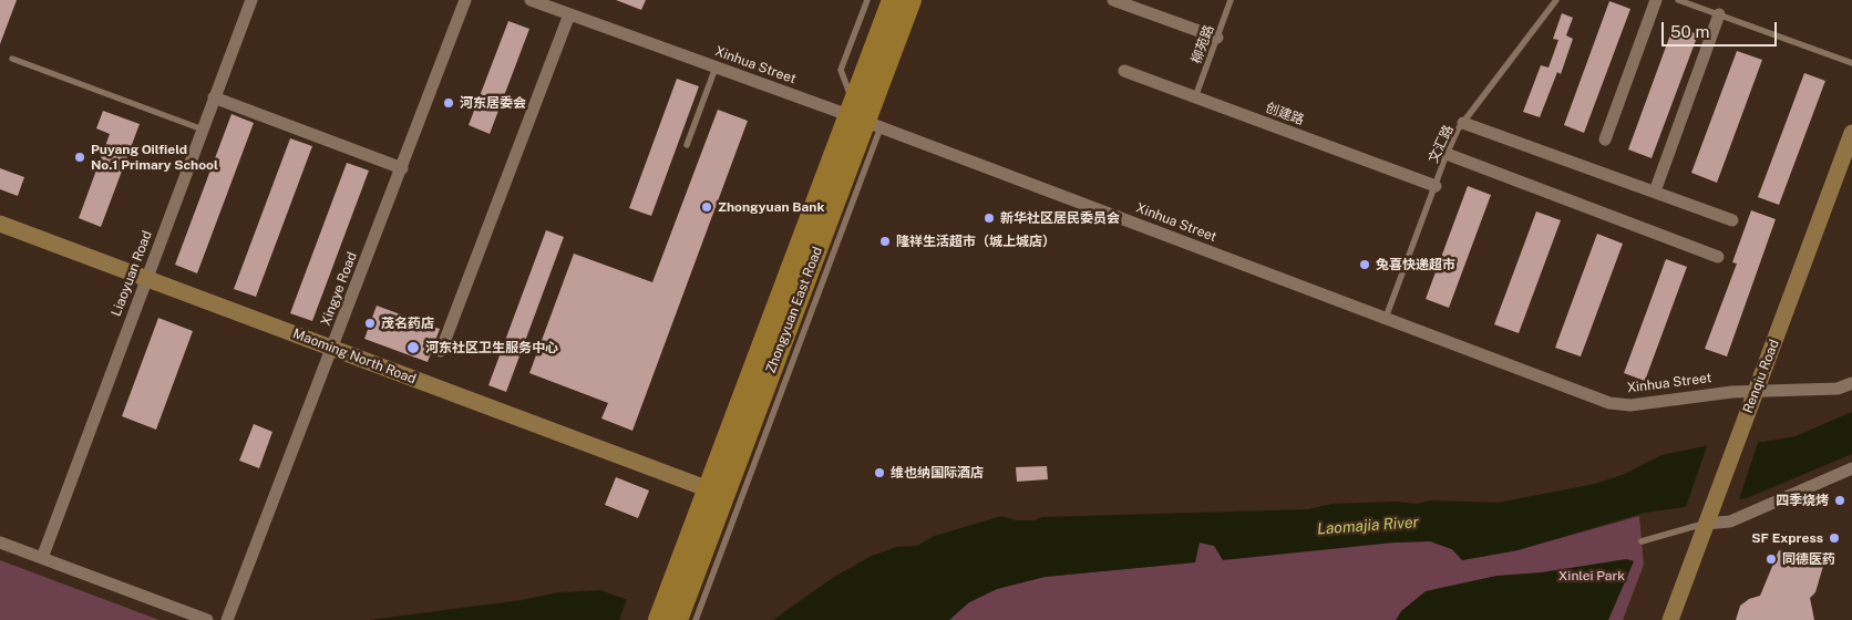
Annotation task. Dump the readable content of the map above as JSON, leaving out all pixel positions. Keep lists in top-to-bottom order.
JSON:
{
  "streets": {
    "main road": ["Zhongyuan East Road"],
    "street": [
      "Xinhua Street",
      "创建路",
      "Liaoyuan Road",
      "Xingye Road",
      "Maoming North Road",
      "Renqiu Road"
    ],
    "lane": ["柳苑路", "文汇路"]
  },
  "crossings": [
    ["柳苑路", "创建路"],
    ["Xinhua Street", "文汇路"],
    ["Xinhua Street", "Zhongyuan East Road"],
    ["Xinhua Street", "Renqiu Road"],
    ["创建路", "文汇路"],
    ["Liaoyuan Road", "Maoming North Road"],
    ["Xingye Road", "Maoming North Road"],
    ["Zhongyuan East Road", "Maoming North Road"]
  ],
  "water": ["Laomajia River"],
  "parks": ["Xinlei Park"],
  "places": [
    "河东居委会",
    "Puyang Oilfield No.1 Primary School",
    "Zhongyuan Bank",
    "新华社区居民委员会",
    "隆祥生活超市（城上城店）",
    "兔喜快递超市",
    "茂名药店",
    "河东社区卫生服务中心",
    "维也纳国际酒店",
    "四季烧烤",
    "SF Express",
    "同德医药"
  ],
  "scale_bar": "50 m"
}
